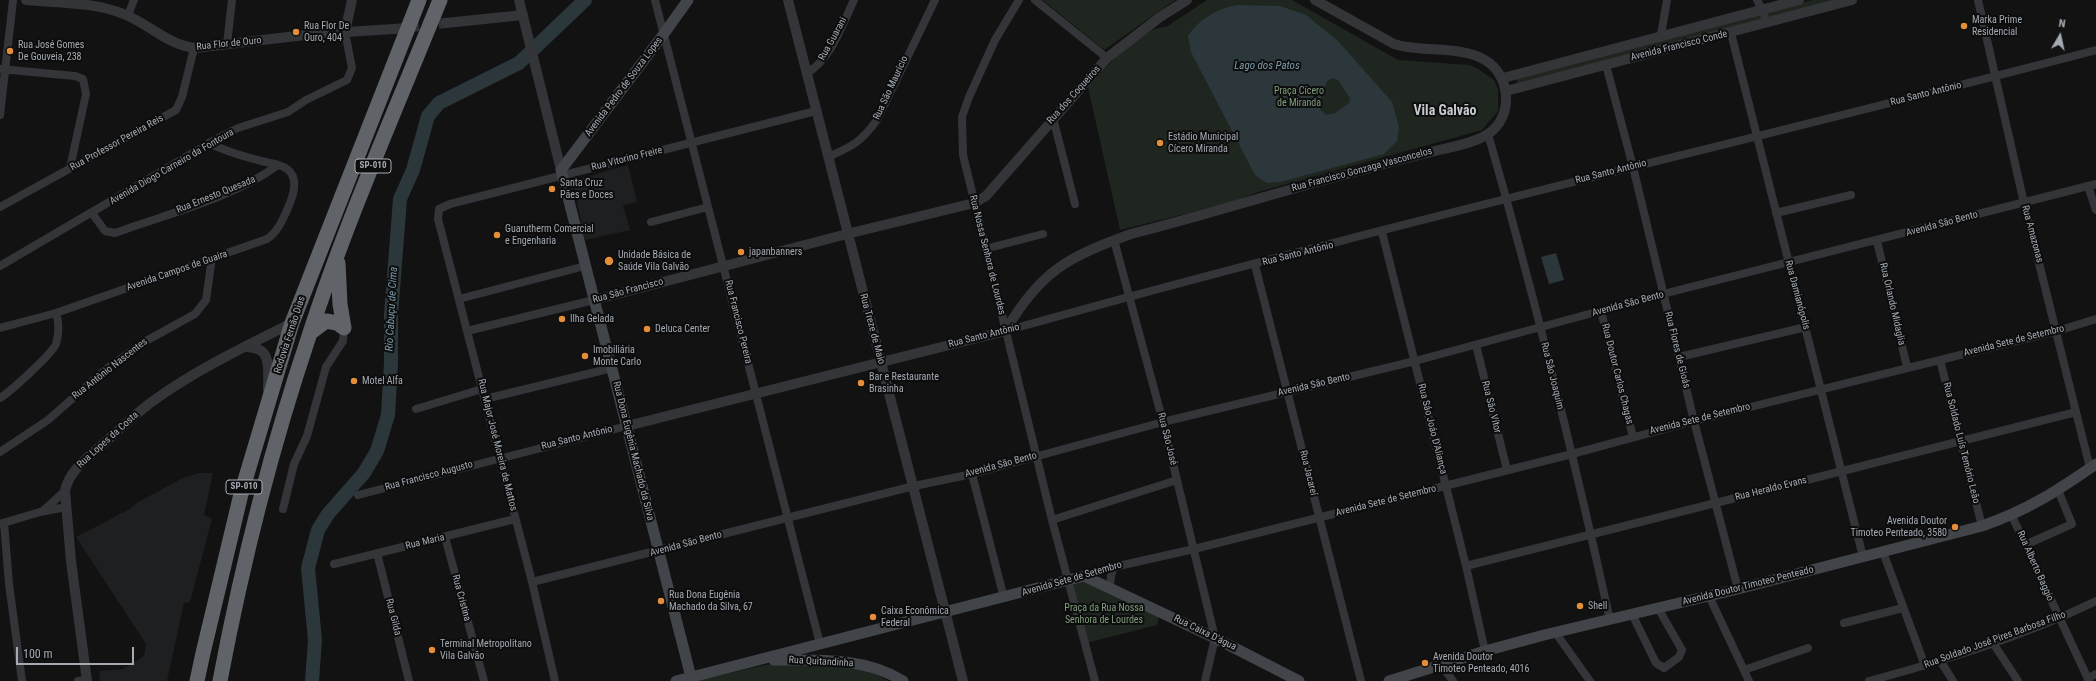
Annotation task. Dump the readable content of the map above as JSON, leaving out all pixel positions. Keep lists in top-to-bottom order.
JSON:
{
  "streets": {
    "highway": ["SP-010", "Rodovia Fernão Dias"],
    "main road": [
      "Avenida Pedro de Souza Lopes",
      "Avenida Sete de Setembro",
      "Rua Dona Eugênia Machado da Silva",
      "Avenida Doutor Timoteo Penteado",
      "Rua Caixa D'água",
      "Rua Quitandinha"
    ],
    "street": [
      "Rua Guarani",
      "Rua Flor de Ouro",
      "Avenida Francisco Conde",
      "Rua São Maurício",
      "Rua Santo Antônio",
      "Rua dos Coqueiros",
      "Rua Professor Pereira Reis",
      "Rua Vitorino Freire",
      "Avenida Diogo Carneiro da Fontoura",
      "Rua Francisco Gonzaga Vasconcelos",
      "Rua Ernesto Quesada",
      "Avenida São Bento",
      "Rua Amazonas",
      "Rua Nossa Senhora de Lourdes",
      "Avenida Campos de Guaíra",
      "Rua São Francisco",
      "Rua Damianópolis",
      "Rua Orlando Midaglia",
      "Rua Francisco Pereira",
      "Rua Treze de Maio",
      "Rua Flores de Gioás",
      "Rua Antônio Nascentes",
      "Rua Doutor Carlos Chagas",
      "Rua São Joaquim",
      "Rua São Vítor",
      "Rua Sáo Joáo D'Aliança",
      "Rua São José",
      "Rua Lopes da Costa",
      "Rua Soldado Luís Temório Leão",
      "Rua Major José Moreira de Mattos",
      "Rua Jacareí",
      "Rua Francisco Augusto",
      "Rua Heraldo Evans",
      "Rua Maria",
      "Rua Alberto Baggio",
      "Rua Cristina",
      "Rua Gilda",
      "Rua Soldado José Pires Barbosa Filho"
    ]
  },
  "crossings": [
    ["Rua Guarani", "Rua Treze de Maio"],
    ["Rua Flor de Ouro", "Rua Professor Pereira Reis"],
    ["Rua Flor de Ouro", "Avenida Diogo Carneiro da Fontoura"],
    ["Avenida Francisco Conde", "Rua Francisco Gonzaga Vasconcelos"],
    ["Avenida Francisco Conde", "Rua Damianópolis"],
    ["Avenida Francisco Conde", "Rua Flores de Gioás"],
    ["Avenida Pedro de Souza Lopes", "Rua Vitorino Freire"],
    ["Avenida Pedro de Souza Lopes", "Rua Francisco Pereira"],
    ["Avenida Pedro de Souza Lopes", "Rua Dona Eugênia Machado da Silva"],
    ["Rua São Maurício", "Rua Treze de Maio"],
    ["Rua Santo Antônio", "Rua Francisco Gonzaga Vasconcelos"],
    ["Rua Santo Antônio", "Rua Amazonas"],
    ["Rua Santo Antônio", "Rua Nossa Senhora de Lourdes"],
    ["Rua Santo Antônio", "Rua Damianópolis"],
    ["Rua Santo Antônio", "Rua Francisco Pereira"],
    ["Rua Santo Antônio", "Rua Treze de Maio"],
    ["Rua Santo Antônio", "Rua Flores de Gioás"],
    ["Rua Santo Antônio", "Rua São Joaquim"],
    ["Rua Santo Antônio", "Rua Sáo Joáo D'Aliança"],
    ["Rua Santo Antônio", "Rua São José"],
    ["Rua Santo Antônio", "Rua Major José Moreira de Mattos"],
    ["Rua Santo Antônio", "Rua Dona Eugênia Machado da Silva"],
    ["Rua Santo Antônio", "Rua Jacareí"],
    ["Rua Santo Antônio", "Rua Francisco Augusto"],
    ["Rua dos Coqueiros", "Rua Nossa Senhora de Lourdes"],
    ["Rua dos Coqueiros", "Rua São Francisco"],
    ["Rua Vitorino Freire", "Rua Francisco Pereira"],
    ["Rua Vitorino Freire", "Rua Treze de Maio"],
    ["Rua Vitorino Freire", "Rua Major José Moreira de Mattos"],
    ["Rua Vitorino Freire", "Rua Dona Eugênia Machado da Silva"],
    ["Avenida Diogo Carneiro da Fontoura", "Rua Ernesto Quesada"],
    ["Rua Francisco Gonzaga Vasconcelos", "Rua Nossa Senhora de Lourdes"],
    ["Rua Francisco Gonzaga Vasconcelos", "Rua São Joaquim"],
    ["Rua Francisco Gonzaga Vasconcelos", "Rua São José"],
    ["Rua Ernesto Quesada", "Avenida Campos de Guaíra"],
    ["Avenida São Bento", "Rua Amazonas"],
    ["Avenida São Bento", "Rua Nossa Senhora de Lourdes"],
    ["Avenida São Bento", "Rua Damianópolis"],
    ["Avenida São Bento", "Rua Orlando Midaglia"],
    ["Avenida São Bento", "Rua Francisco Pereira"],
    ["Avenida São Bento", "Rua Treze de Maio"],
    ["Avenida São Bento", "Rua Flores de Gioás"],
    ["Avenida São Bento", "Rua Doutor Carlos Chagas"],
    ["Avenida São Bento", "Rua São Joaquim"],
    ["Avenida São Bento", "Rua São Vítor"],
    ["Avenida São Bento", "Rua Sáo Joáo D'Aliança"],
    ["Avenida São Bento", "Rua São José"],
    ["Avenida São Bento", "Rua Major José Moreira de Mattos"],
    ["Avenida São Bento", "Rua Dona Eugênia Machado da Silva"],
    ["Avenida São Bento", "Rua Jacareí"],
    ["Rua Amazonas", "Avenida Sete de Setembro"],
    ["Rua Amazonas", "Rua Heraldo Evans"],
    ["Rua Amazonas", "Avenida Doutor Timoteo Penteado"],
    ["Rua Nossa Senhora de Lourdes", "Rua São Francisco"],
    ["Rua Nossa Senhora de Lourdes", "Avenida Sete de Setembro"],
    ["Avenida Campos de Guaíra", "Rua Antônio Nascentes"],
    ["Rua São Francisco", "Rua Francisco Pereira"],
    ["Rua São Francisco", "Rua Treze de Maio"],
    ["Rua São Francisco", "Rua Major José Moreira de Mattos"],
    ["Rua São Francisco", "Rua Dona Eugênia Machado da Silva"],
    ["Rua Damianópolis", "Avenida Sete de Setembro"],
    ["Rua Damianópolis", "Rua Heraldo Evans"],
    ["Rua Damianópolis", "Avenida Doutor Timoteo Penteado"],
    ["Rua Orlando Midaglia", "Avenida Sete de Setembro"],
    ["Rua Francisco Pereira", "Avenida Sete de Setembro"],
    ["Rua Treze de Maio", "Avenida Sete de Setembro"],
    ["Rodovia Fernão Dias", "Rua Lopes da Costa"],
    ["Avenida Sete de Setembro", "Rua Flores de Gioás"],
    ["Avenida Sete de Setembro", "Rua Doutor Carlos Chagas"],
    ["Avenida Sete de Setembro", "Rua São Joaquim"],
    ["Avenida Sete de Setembro", "Rua São Vítor"],
    ["Avenida Sete de Setembro", "Rua Sáo Joáo D'Aliança"],
    ["Avenida Sete de Setembro", "Rua São José"],
    ["Avenida Sete de Setembro", "Rua Soldado Luís Temório Leão"],
    ["Avenida Sete de Setembro", "Rua Dona Eugênia Machado da Silva"],
    ["Avenida Sete de Setembro", "Rua Jacareí"],
    ["Avenida Sete de Setembro", "Rua Caixa D'água"],
    ["Avenida Sete de Setembro", "Rua Quitandinha"],
    ["Rua Flores de Gioás", "Rua Heraldo Evans"],
    ["Rua Flores de Gioás", "Avenida Doutor Timoteo Penteado"],
    ["Rua São Joaquim", "Rua Heraldo Evans"],
    ["Rua São Joaquim", "Avenida Doutor Timoteo Penteado"],
    ["Rua Sáo Joáo D'Aliança", "Rua Heraldo Evans"],
    ["Rua Sáo Joáo D'Aliança", "Avenida Doutor Timoteo Penteado"],
    ["Rua São José", "Rua Caixa D'água"],
    ["Rua Soldado Luís Temório Leão", "Rua Heraldo Evans"],
    ["Rua Soldado Luís Temório Leão", "Avenida Doutor Timoteo Penteado"],
    ["Rua Major José Moreira de Mattos", "Rua Francisco Augusto"],
    ["Rua Major José Moreira de Mattos", "Rua Maria"],
    ["Rua Maria", "Rua Cristina"],
    ["Rua Maria", "Rua Gilda"],
    ["Rua Alberto Baggio", "Avenida Doutor Timoteo Penteado"],
    ["Rua Alberto Baggio", "Rua Soldado José Pires Barbosa Filho"]
  ],
  "districts": ["Vila Galvão"],
  "water": ["Lago dos Patos", "Rio Cabuçu de Cima"],
  "parks": ["Praça Cícero de Miranda", "Praça da Rua Nossa Senhora de Lourdes"],
  "places": [
    "Marka Prime Residencial",
    "Rua Flor De Ouro, 404",
    "Rua José Gomes De Gouveia, 238",
    "Estádio Municipal Cícero Miranda",
    "Santa Cruz Pães e Doces",
    "Guarutherm Comercial e Engenharia",
    "japanbanners",
    "Unidade Básica de Saúde Vila Galvão",
    "Ilha Gelada",
    "Deluca Center",
    "Imobiliária Monte Carlo",
    "Motel Alfa",
    "Bar e Restaurante Brasinha",
    "Avenida Doutor Timoteo Penteado, 3580",
    "Rua Dona Eugênia Machado da Silva, 67",
    "Shell",
    "Caixa Econômica Federal",
    "Terminal Metropolitano Vila Galvão",
    "Avenida Doutor Timoteo Penteado, 4016"
  ],
  "scale_bar": "100 m",
  "north": "top"
}
